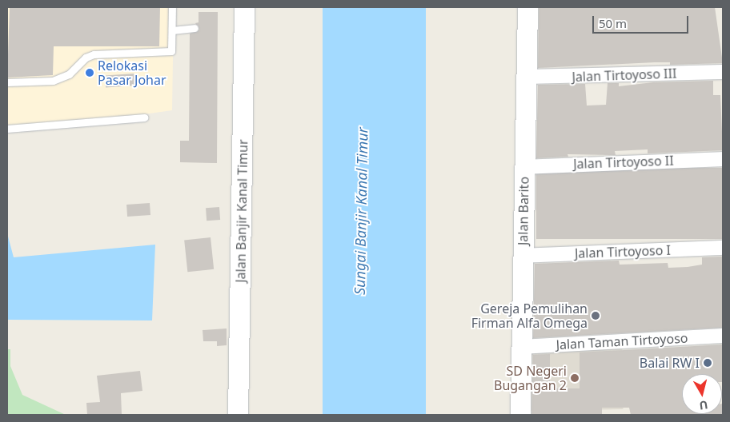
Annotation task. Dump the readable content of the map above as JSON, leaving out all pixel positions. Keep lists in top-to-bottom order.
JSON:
{
  "streets": {
    "street": [
      "Jalan Tirtoyoso III",
      "Jalan Tirtoyoso II",
      "Jalan Banjir Kanal Timur",
      "Jalan Barito",
      "Jalan Tirtoyoso I",
      "Jalan Taman Tirtoyoso"
    ]
  },
  "crossings": [
    ["Jalan Tirtoyoso III", "Jalan Barito"],
    ["Jalan Tirtoyoso II", "Jalan Barito"],
    ["Jalan Barito", "Jalan Tirtoyoso I"],
    ["Jalan Barito", "Jalan Taman Tirtoyoso"]
  ],
  "water": ["Sungai Banjir Kanal Timur"],
  "places": [
    "Relokasi Pasar Johar",
    "Gereja Pemulihan Firman Alfa Omega",
    "Balai RW I",
    "SD Negeri Bugangan 2"
  ],
  "scale_bar": "50 m",
  "north": "bottom"
}
